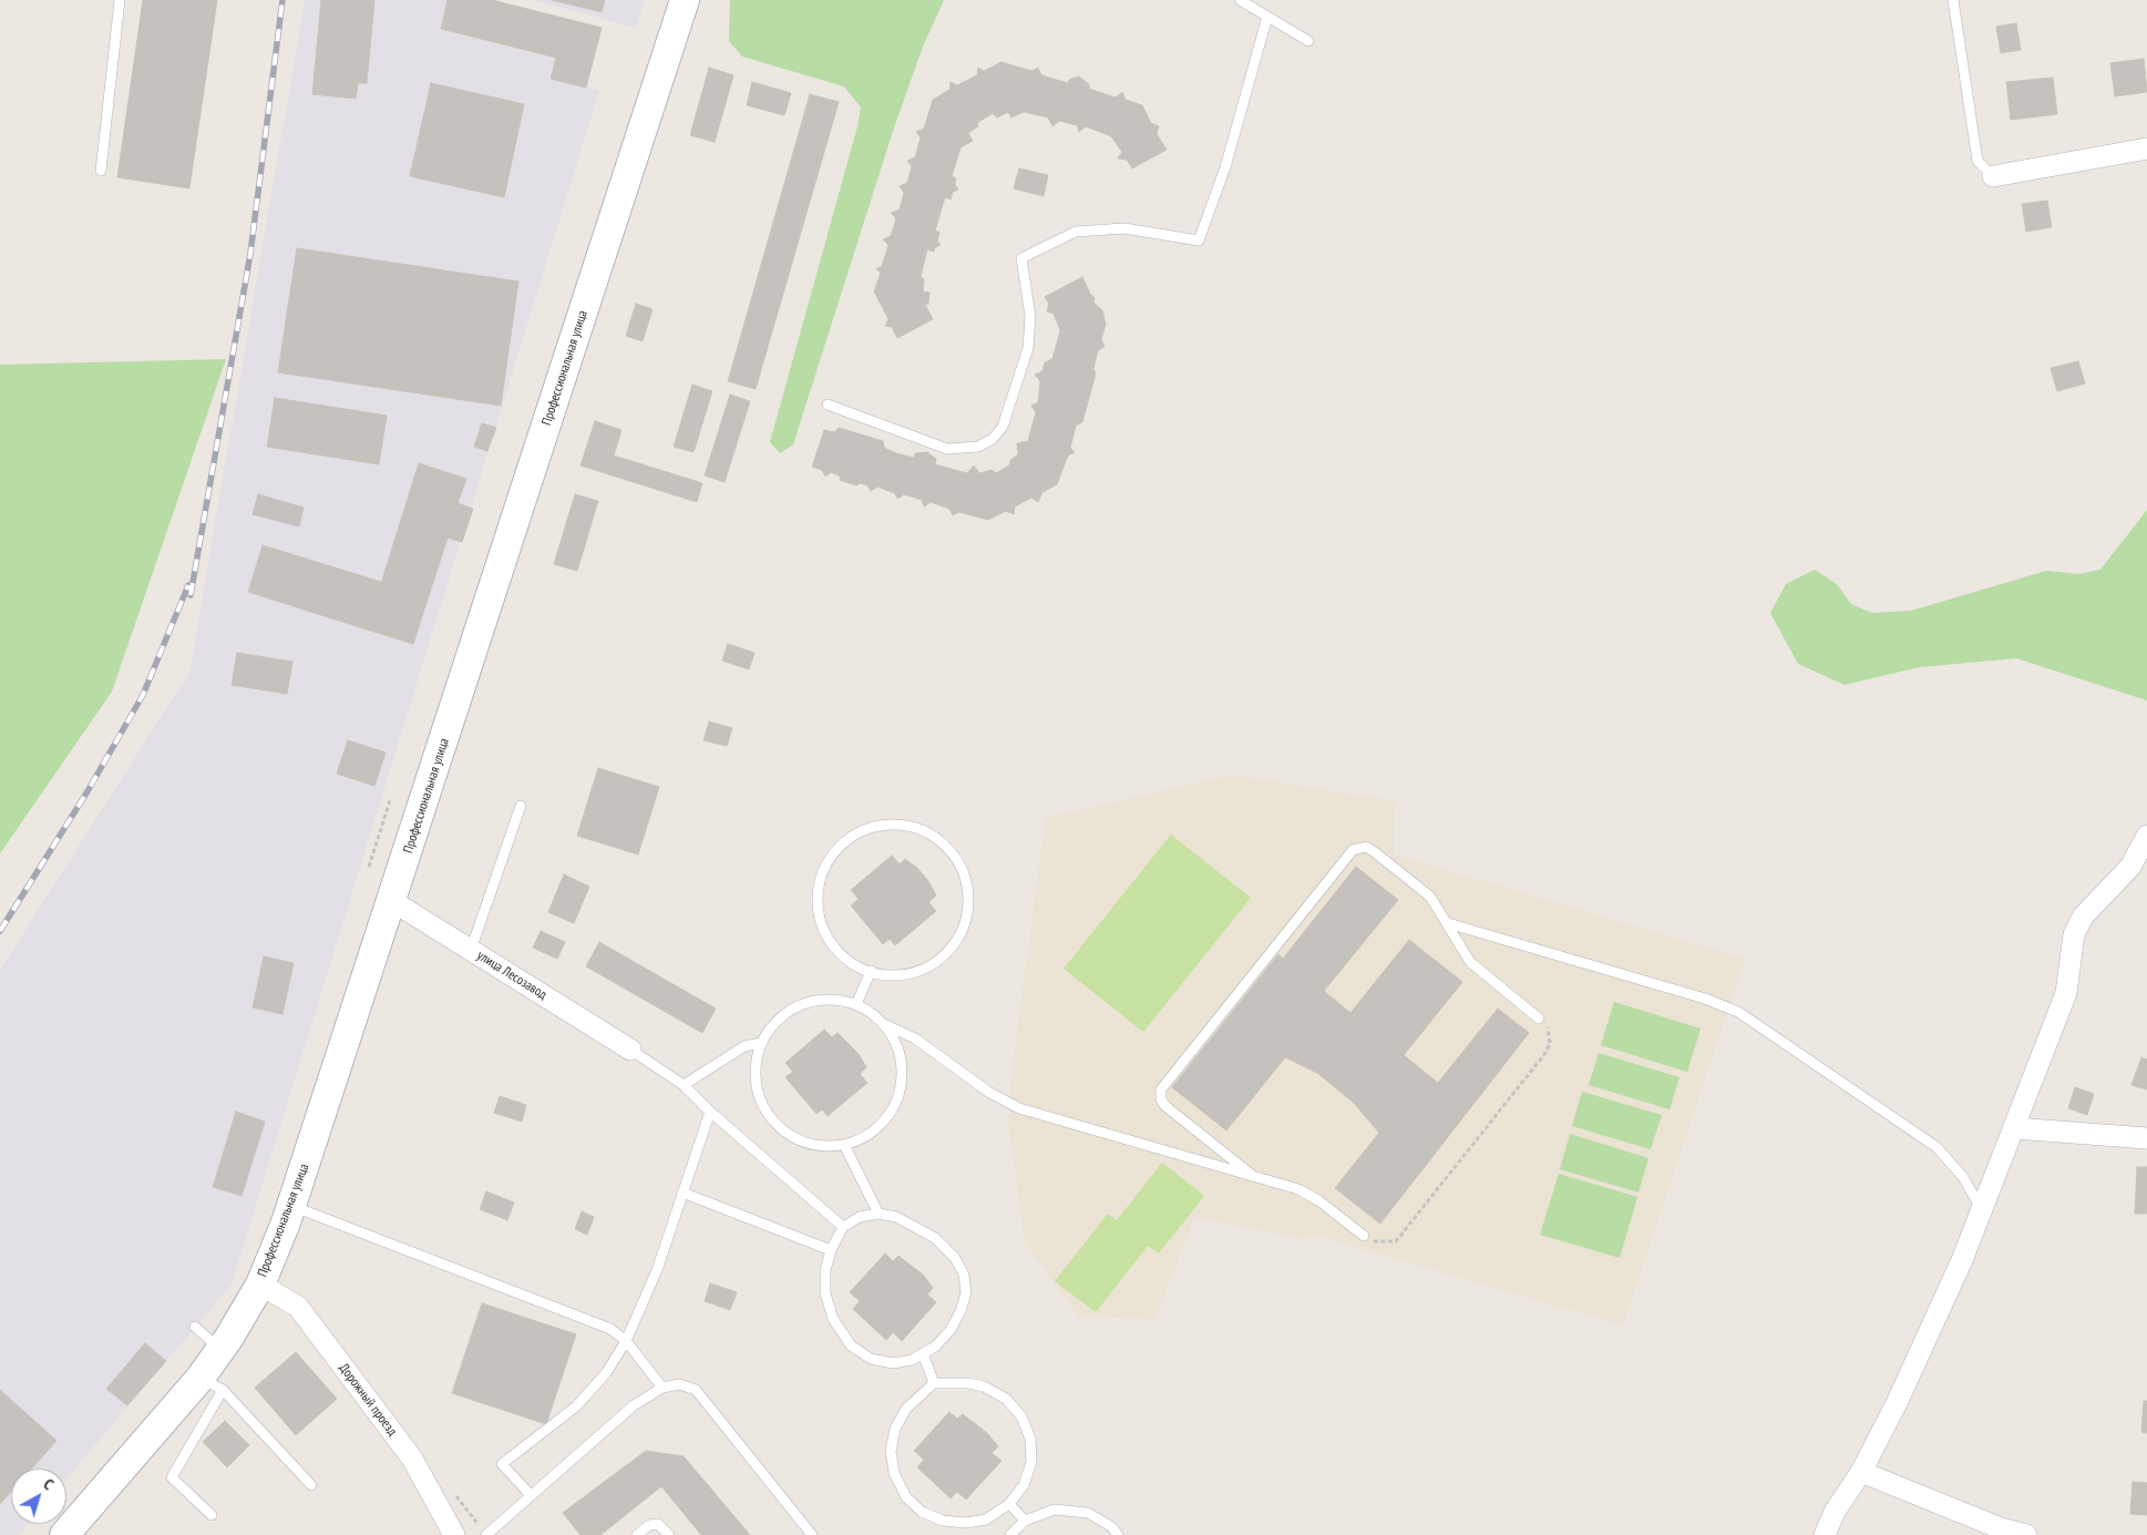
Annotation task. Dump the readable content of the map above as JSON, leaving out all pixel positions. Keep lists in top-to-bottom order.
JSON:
{
  "streets": {
    "main road": ["Профессиональная улица"],
    "street": ["улица Лесозавод", "Дорожный проезд"]
  },
  "crossings": [
    ["Профессиональная улица", "улица Лесозавод"],
    ["Профессиональная улица", "Дорожный проезд"]
  ],
  "north": "top right"
}
